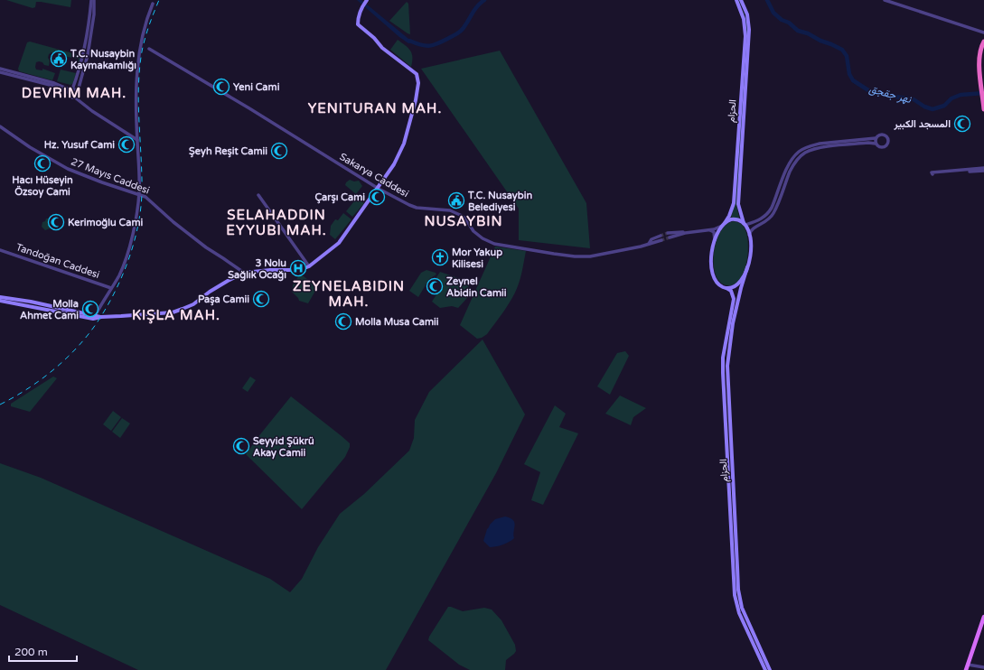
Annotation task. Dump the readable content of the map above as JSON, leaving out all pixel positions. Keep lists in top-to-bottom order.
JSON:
{
  "streets": {
    "main road": ["الحزام"],
    "street": ["Sakarya Caddesi", "27 Mayıs Caddesi", "Tandoğan Caddesi"]
  },
  "districts": [
    "DEVRIM MAH.",
    "YENITURAN MAH.",
    "SELAHADDIN EYYUBI MAH.",
    "NUSAYBIN",
    "ZEYNELABIDIN MAH.",
    "KIŞLA MAH."
  ],
  "water": ["نهر جقجق"],
  "places": {
    "public building": ["T.C. Nusaybin Kaymakamlığı", "T.C. Nusaybin Belediyesi"],
    "mosque": [
      "Yeni Cami",
      "المسجد الكبير",
      "Hz. Yusuf Cami",
      "Şeyh Reşit Camii",
      "Hacı Hüseyin Özsoy Cami",
      "Çarşı Cami",
      "Kerimoğlu Cami",
      "Zeynel Abidin Camii",
      "Paşa Camii",
      "Molla Ahmet Cami",
      "Molla Musa Camii",
      "Seyyid Şükrü Akay Camii"
    ],
    "church": ["Mor Yakup Kilisesi"],
    "hospital": ["3 Nolu Sağlık Ocağı"]
  },
  "scale_bar": "200 m"
}
